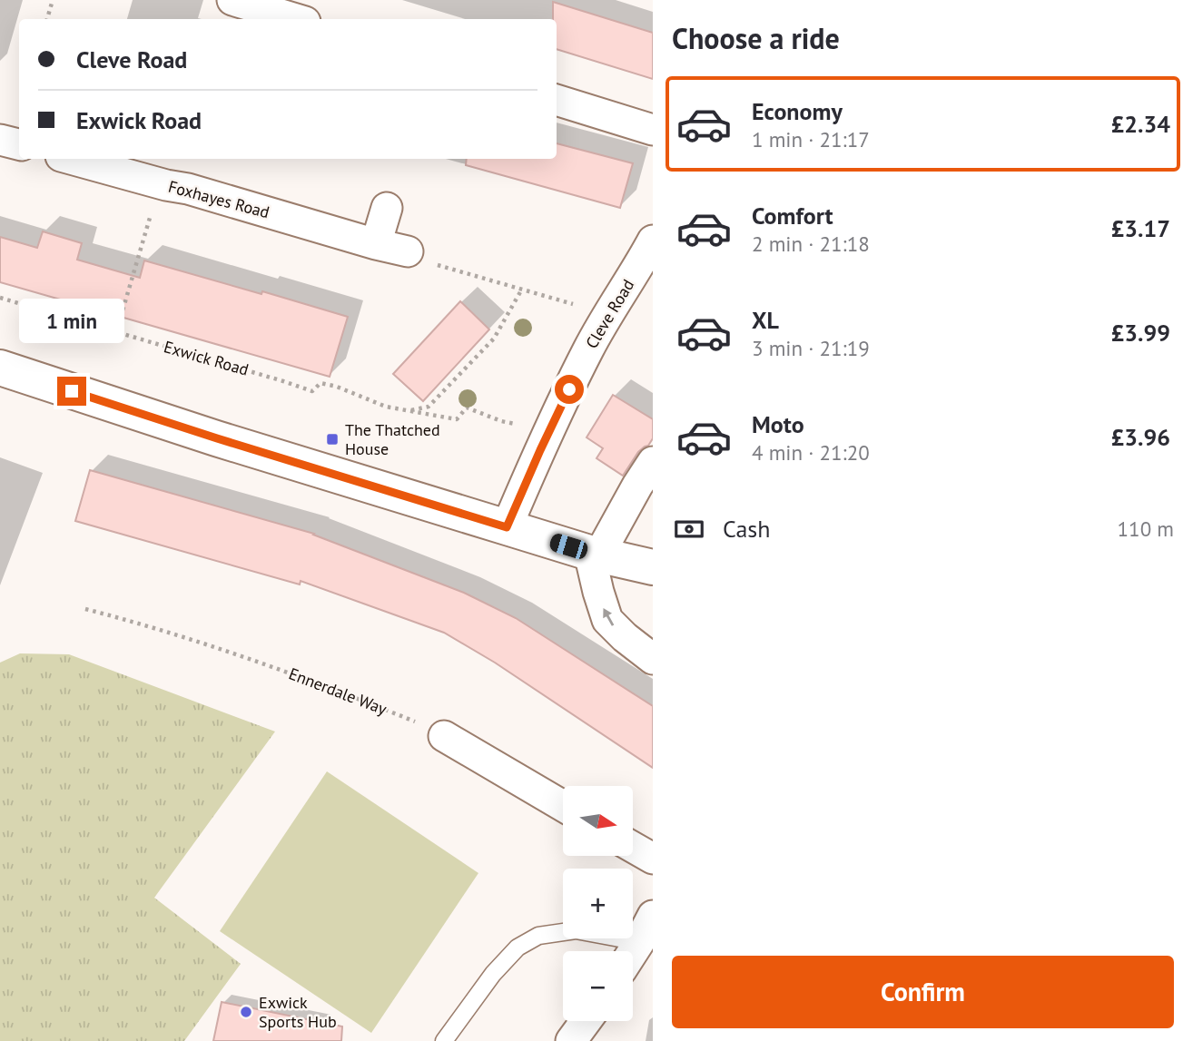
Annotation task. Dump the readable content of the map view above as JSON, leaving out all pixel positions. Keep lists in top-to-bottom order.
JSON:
{
  "streets": {
    "street": ["Foxhayes Road", "Cleve Road"],
    "path": ["Exwick Road", "Ennerdale Way"]
  },
  "places": {
    "transit": ["The Thatched House"],
    "other": ["Exwick Sports Hub"]
  },
  "north": "right",
  "page": {
    "heading": "Choose a ride",
    "banner": ["Cleve Road", "Exwick Road"],
    "list": [
      {
        "name": "Economy",
        "note": "1 min · 21:17",
        "value": "£2.34"
      },
      {
        "name": "Comfort",
        "note": "2 min · 21:18",
        "value": "£3.17"
      },
      {
        "name": "XL",
        "note": "3 min · 21:19",
        "value": "£3.99"
      },
      {
        "name": "Moto",
        "note": "4 min · 21:20",
        "value": "£3.96"
      }
    ],
    "bubble": "1 min",
    "pay": ["Cash", "110 m"],
    "map_buttons": ["+", "−"],
    "buttons": "Confirm"
  }
}
